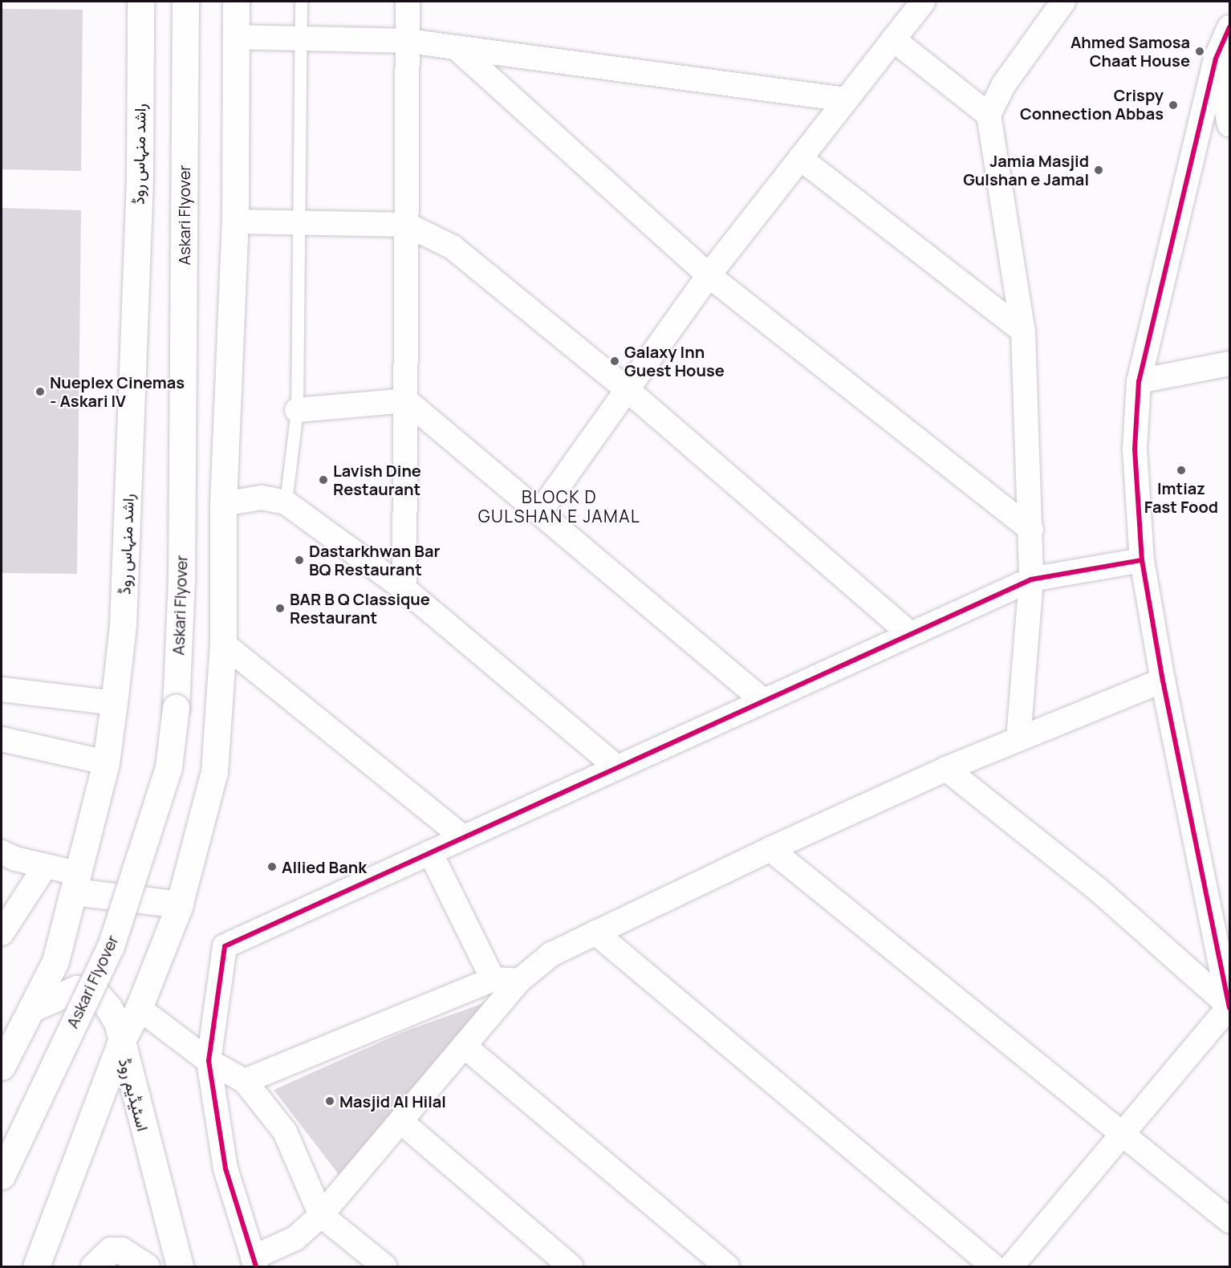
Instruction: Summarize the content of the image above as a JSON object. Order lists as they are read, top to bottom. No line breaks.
{"streets":{"main road":["راشد منہاس روڈ","Askari Flyover","اسٹیڈیم روڈ"]},"crossings":[["راشد منہاس روڈ","اسٹیڈیم روڈ"]],"districts":["BLOCK D GULSHAN E JAMAL"],"places":["Ahmed Samosa Chaat House","Crispy Connection Abbas","Jamia Masjid Gulshan e Jamal","Galaxy Inn Guest House","Nueplex Cinemas - Askari IV","Imtiaz Fast Food","Lavish Dine Restaurant","Dastarkhwan Bar BQ Restaurant","BAR B Q Classique Restaurant","Allied Bank","Masjid Al Hilal"]}
